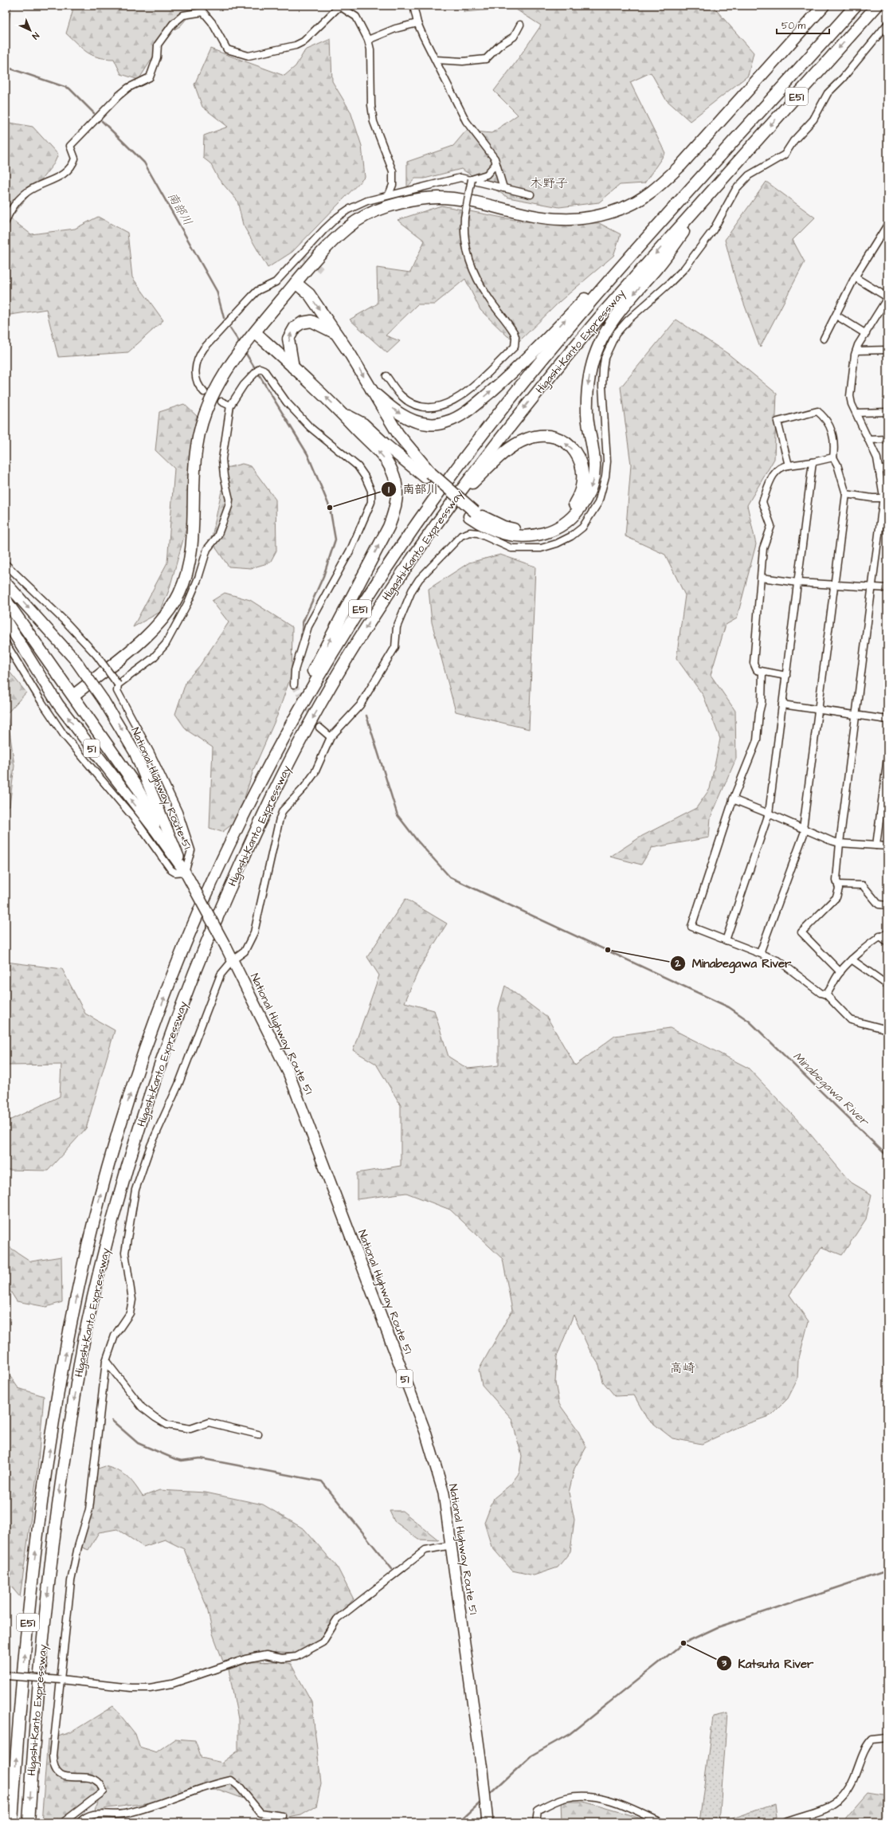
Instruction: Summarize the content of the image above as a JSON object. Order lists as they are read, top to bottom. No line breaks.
{"streets":{"highway":["E51","Higashi-Kanto Expressway","51","National Highway Route 51"]},"districts":["木野子","高崎"],"water":["南部川","Minabegawa River"],"places":["南部川","Minabegawa River","Katsuta River"],"scale_bar":"50 m","north":"bottom right"}
